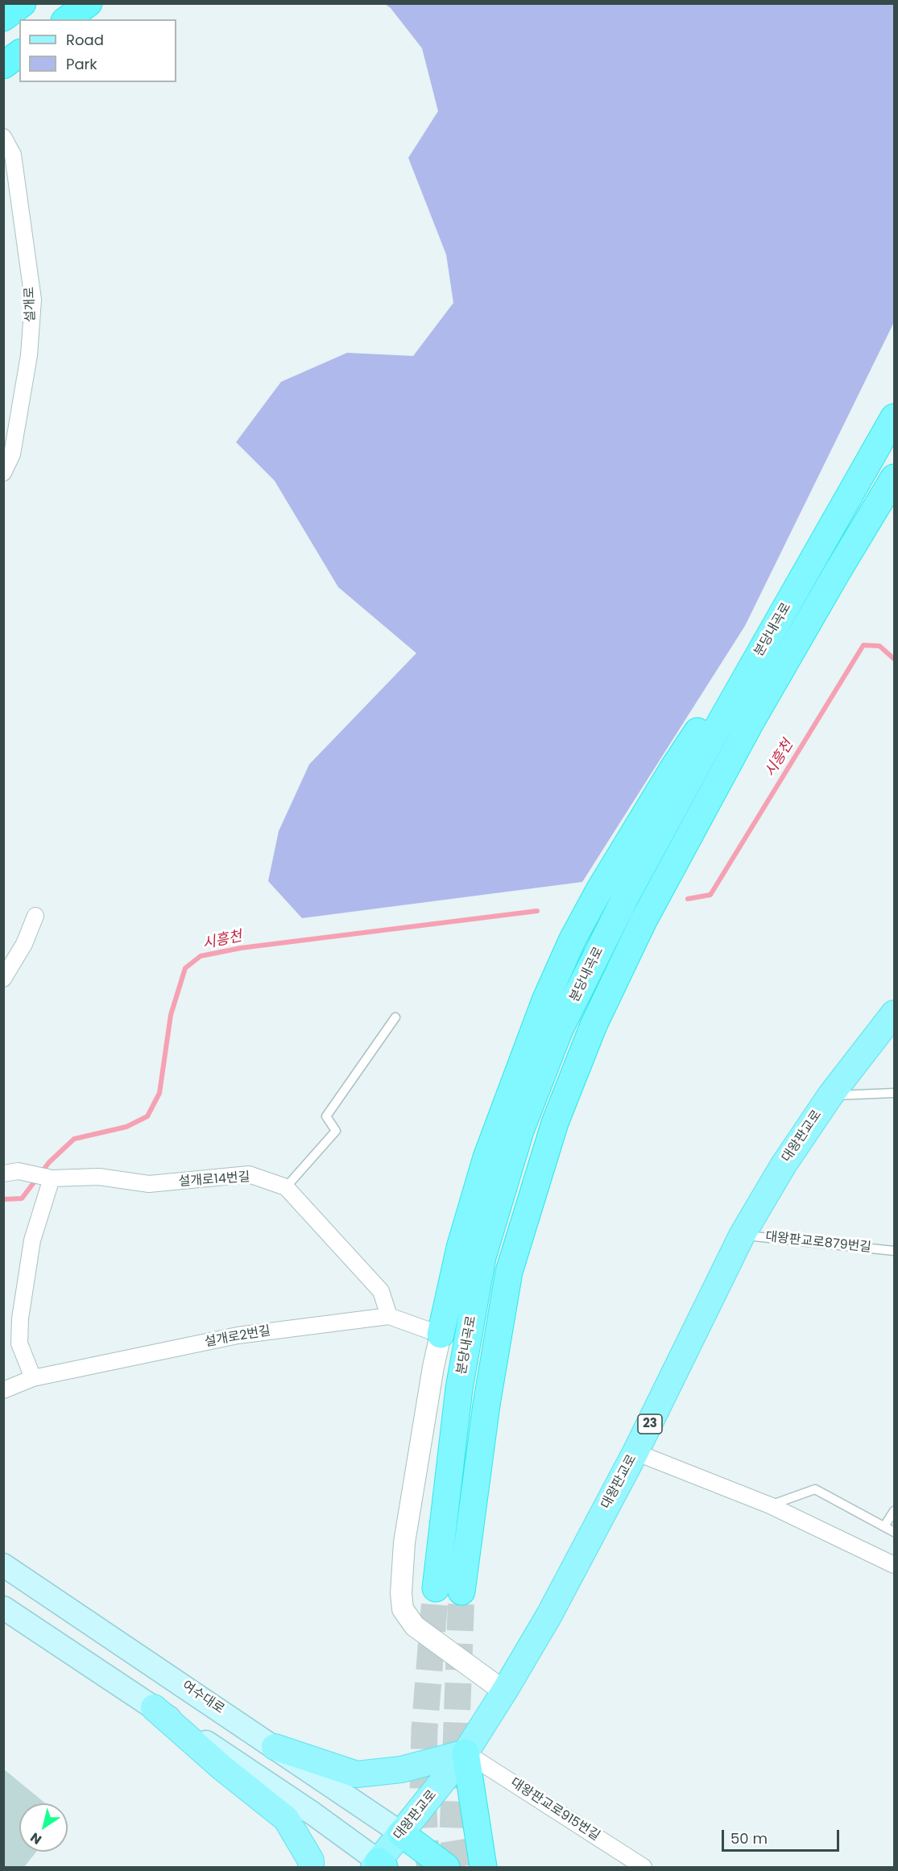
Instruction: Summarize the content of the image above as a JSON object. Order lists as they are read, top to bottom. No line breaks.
{"streets":{"highway":["분당내곡로"],"main road":["대왕판교로","23","여수대로"],"street":["설개로","설개로14번길","설개로2번길","대왕판교로915번길"],"lane":["대왕판교로879번길"]},"crossings":[["대왕판교로","대왕판교로879번길"],["대왕판교로","여수대로"],["대왕판교로","대왕판교로915번길"],["설개로14번길","설개로2번길"]],"water":["시흥천"],"legend":["Road","Park"],"scale_bar":"50 m","north":"bottom left"}
